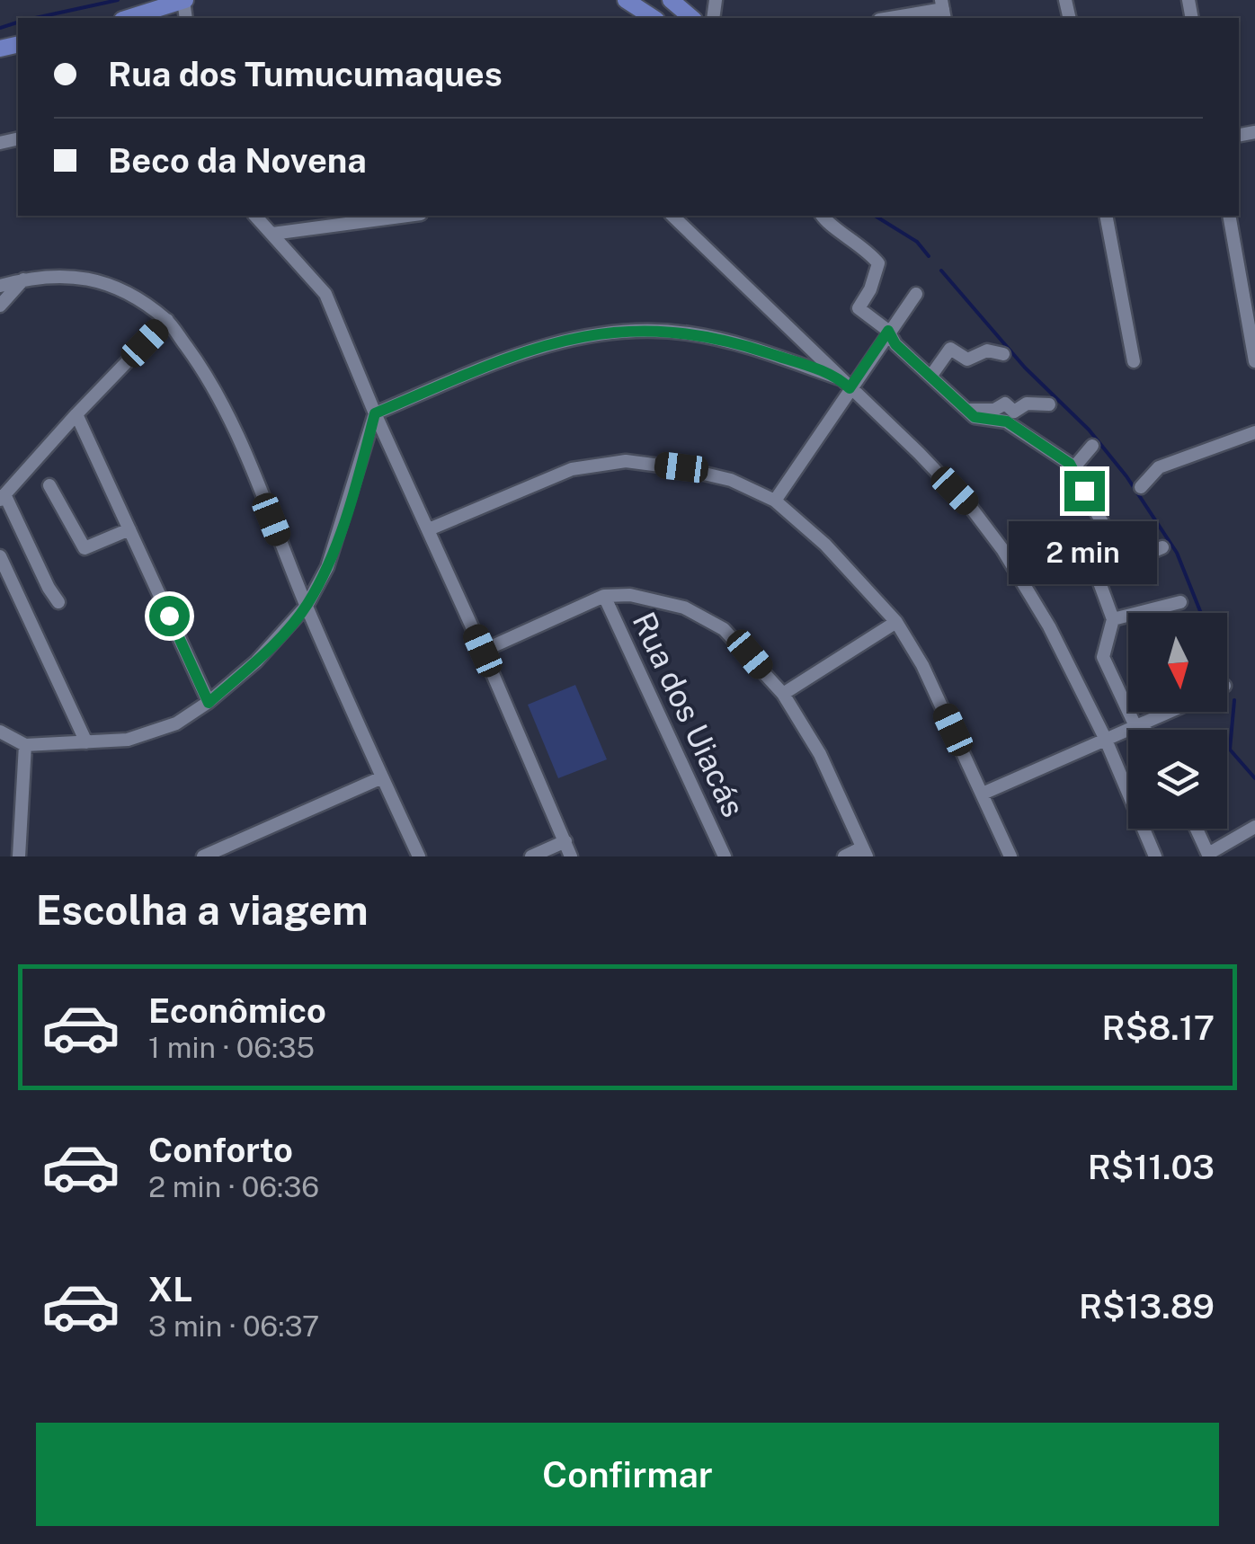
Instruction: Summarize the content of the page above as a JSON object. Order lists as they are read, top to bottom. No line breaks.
{"streets":{"street":["Rua dos Uiacás"]},"north":"bottom","page":{"banner":["Rua dos Tumucumaques","Beco da Novena"],"bubble":"2 min","heading":"Escolha a viagem","list":[{"name":"Econômico","note":"1 min · 06:35","value":"R$8.17"},{"name":"Conforto","note":"2 min · 06:36","value":"R$11.03"},{"name":"XL","note":"3 min · 06:37","value":"R$13.89"}],"buttons":"Confirmar"}}
